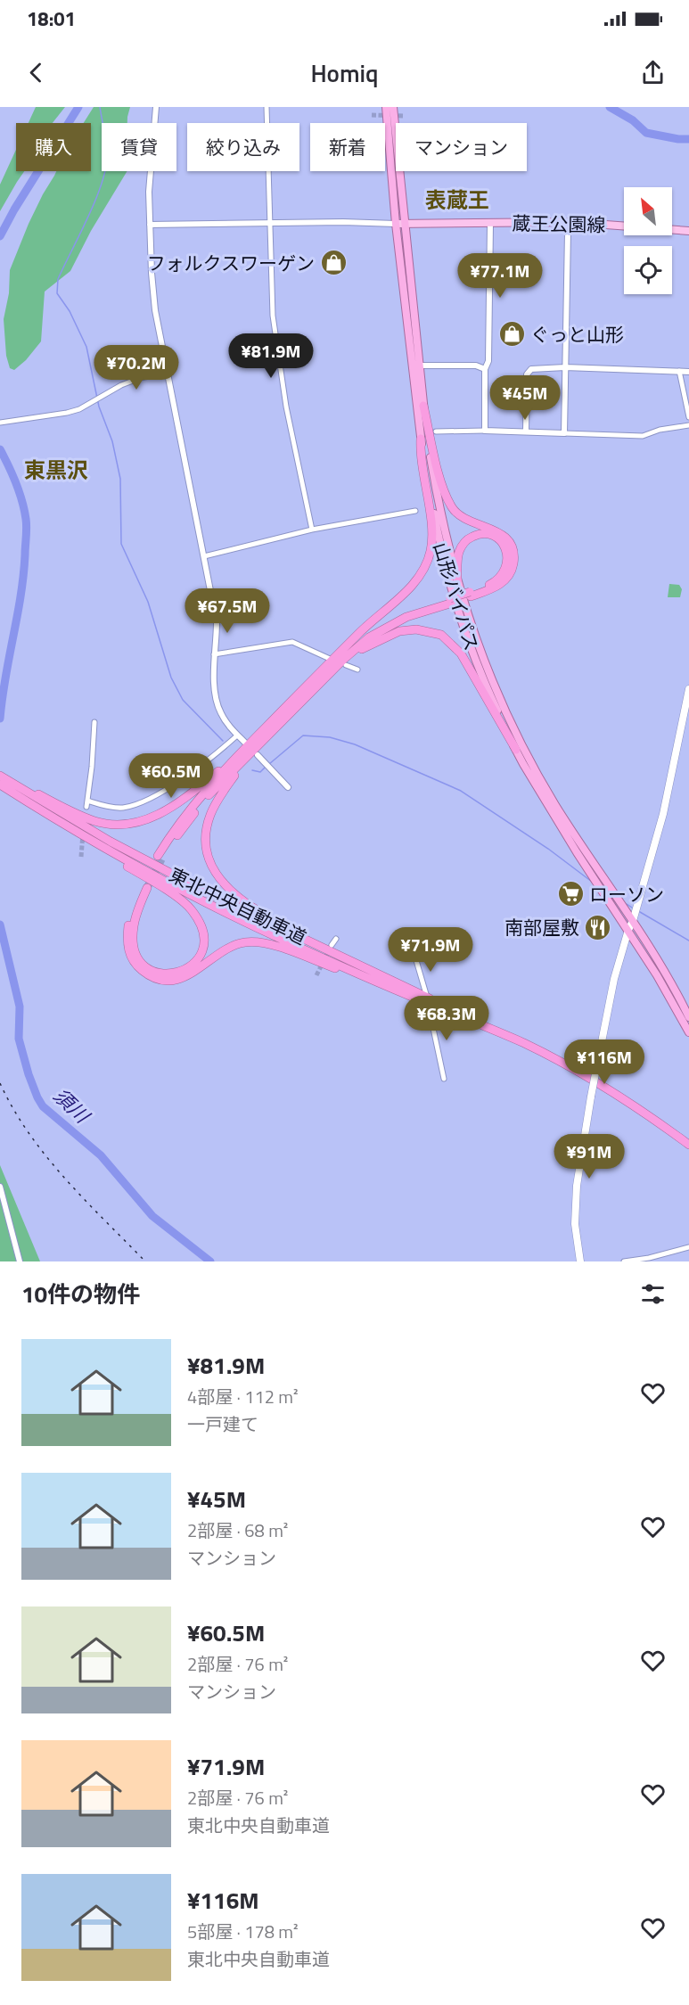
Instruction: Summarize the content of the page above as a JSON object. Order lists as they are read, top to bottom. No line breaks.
{"streets":{"highway":["山形バイパス","東北中央自動車道"],"main road":["蔵王公園線"]},"crossings":[["蔵王公園線","山形バイパス"]],"districts":["表蔵王","東黒沢"],"water":["須川"],"places":{"shop":["フォルクスワーゲン","ぐっと山形"],"supermarket":["ローソン"],"restaurant":["南部屋敷"]},"north":"top left","page":{"status":"18:01","header":"Homiq","chip":["購入","賃貸","絞り込み","新着","マンション"],"price":["¥77.1M","¥81.9M","¥70.2M","¥45M","¥67.5M","¥60.5M","¥71.9M","¥68.3M","¥116M","¥91M"],"heading":"10件の物件","list":[{"name":"¥81.9M","note":"4部屋 · 112 m² · 一戸建て"},{"name":"¥45M","note":"2部屋 · 68 m² · マンション"},{"name":"¥60.5M","note":"2部屋 · 76 m² · マンション"},{"name":"¥71.9M","note":"2部屋 · 76 m² · 東北中央自動車道"},{"name":"¥116M","note":"5部屋 · 178 m² · 東北中央自動車道"}]}}
